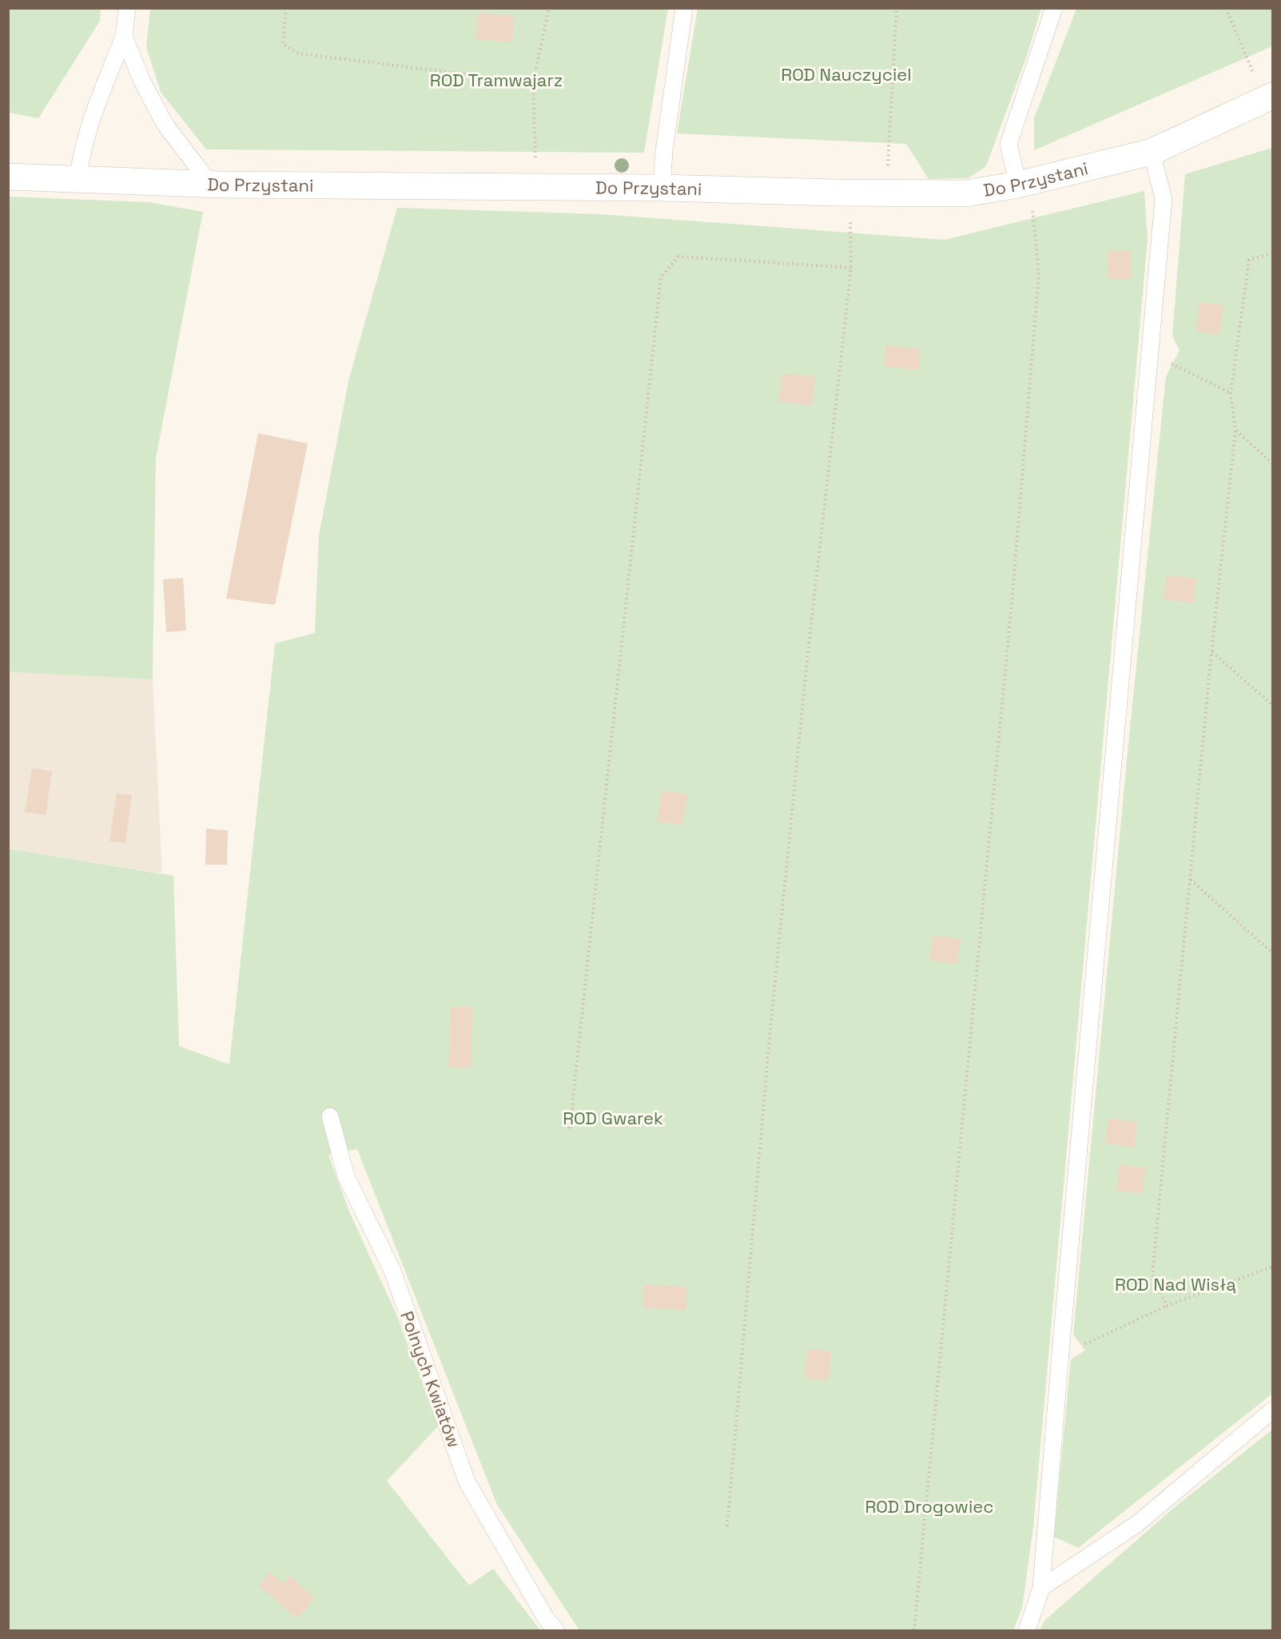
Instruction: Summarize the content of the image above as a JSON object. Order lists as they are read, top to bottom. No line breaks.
{"streets":{"street":["Do Przystani"],"lane":["Polnych Kwiatów"]},"parks":["ROD Nauczyciel","ROD Tramwajarz","ROD Gwarek","ROD Nad Wisłą","ROD Drogowiec"]}
